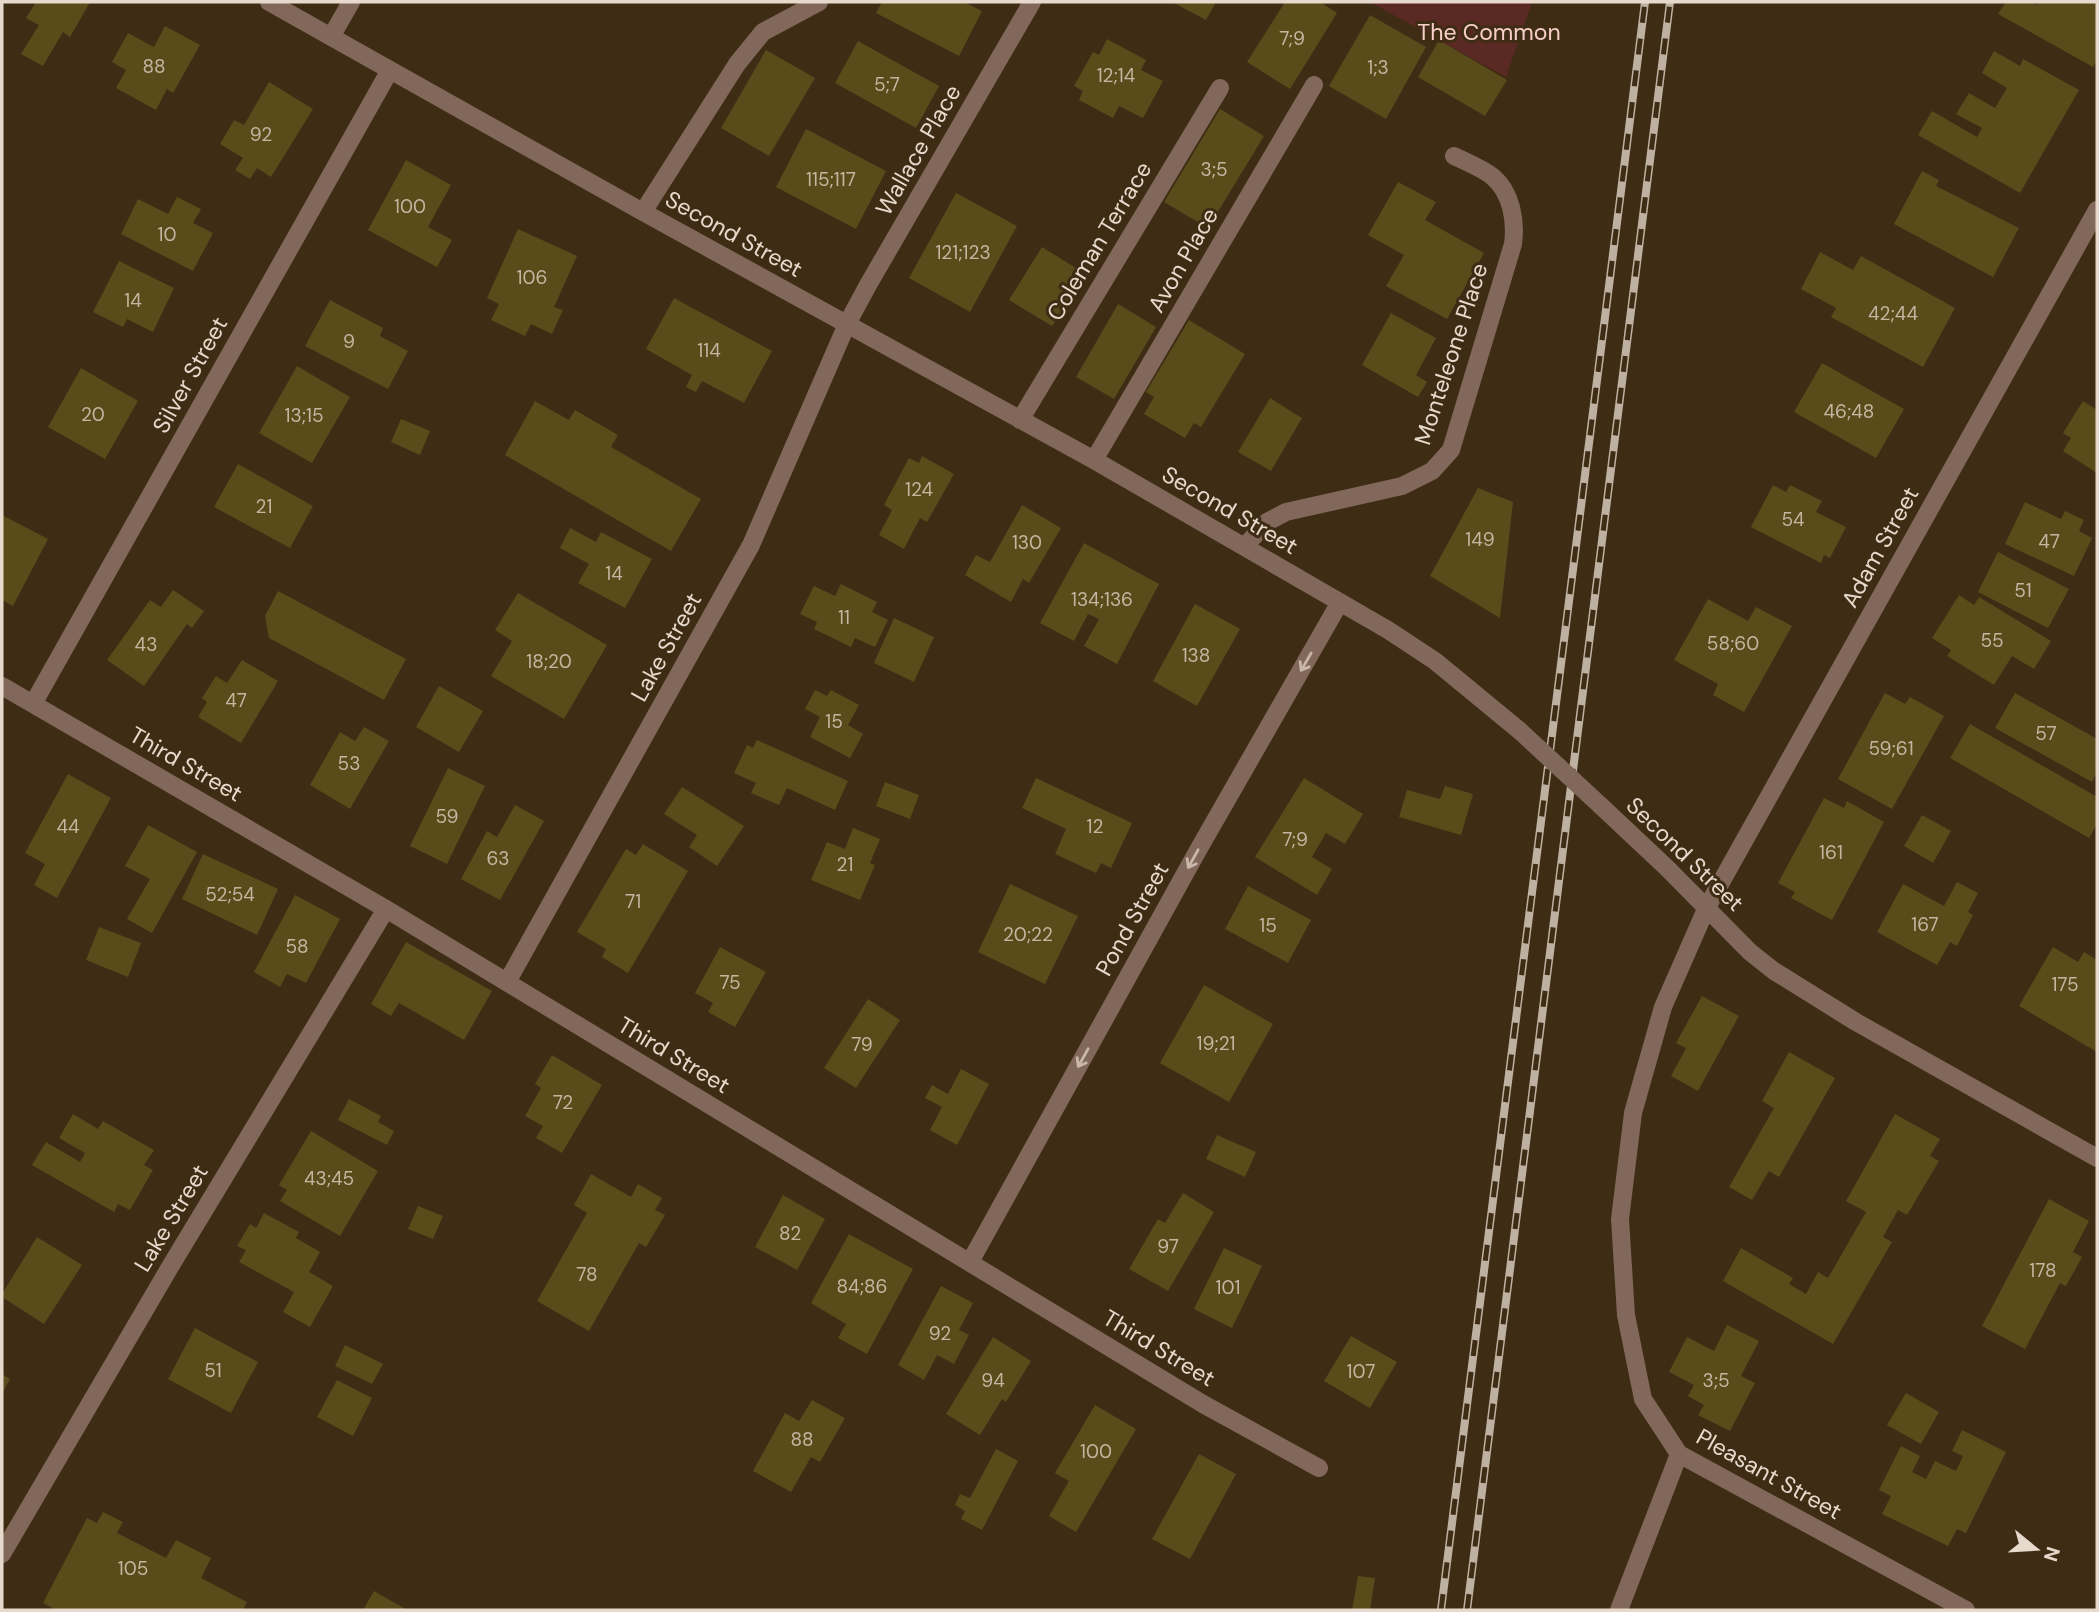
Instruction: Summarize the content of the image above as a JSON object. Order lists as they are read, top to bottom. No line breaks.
{"streets":{"street":["Wallace Place","Second Street","Coleman Terrace","Avon Place","Monteleone Place","Silver Street","Adam Street","Lake Street","Third Street","Pond Street","Pleasant Street"]},"crossings":[["Wallace Place","Second Street"],["Wallace Place","Lake Street"],["Second Street","Coleman Terrace"],["Second Street","Avon Place"],["Second Street","Monteleone Place"],["Second Street","Silver Street"],["Second Street","Adam Street"],["Second Street","Lake Street"],["Second Street","Pond Street"],["Second Street","Pleasant Street"],["Silver Street","Third Street"],["Adam Street","Pleasant Street"],["Lake Street","Third Street"],["Third Street","Pond Street"]],"one_way":["Pond Street"],"parks":["The Common"],"house_numbers":["7;9","88","1;3","12;14","5;7","92","3;5","115;117","100","10","121;123","106","14","42;44","9","114","46;48","20","13;15","124","21","54","149","47","130","14","51","134;136","11","55","58;60","43","138","18;20","47","15","57","59;61","53","59","44","12","7;9","161","63","21","52;54","71","167","15","20;22","58","75","175","19;21","79","72","43;45","82","97","178","78","84;86","101","92","51","107","94","3;5","88","100","105"],"north":"right"}
